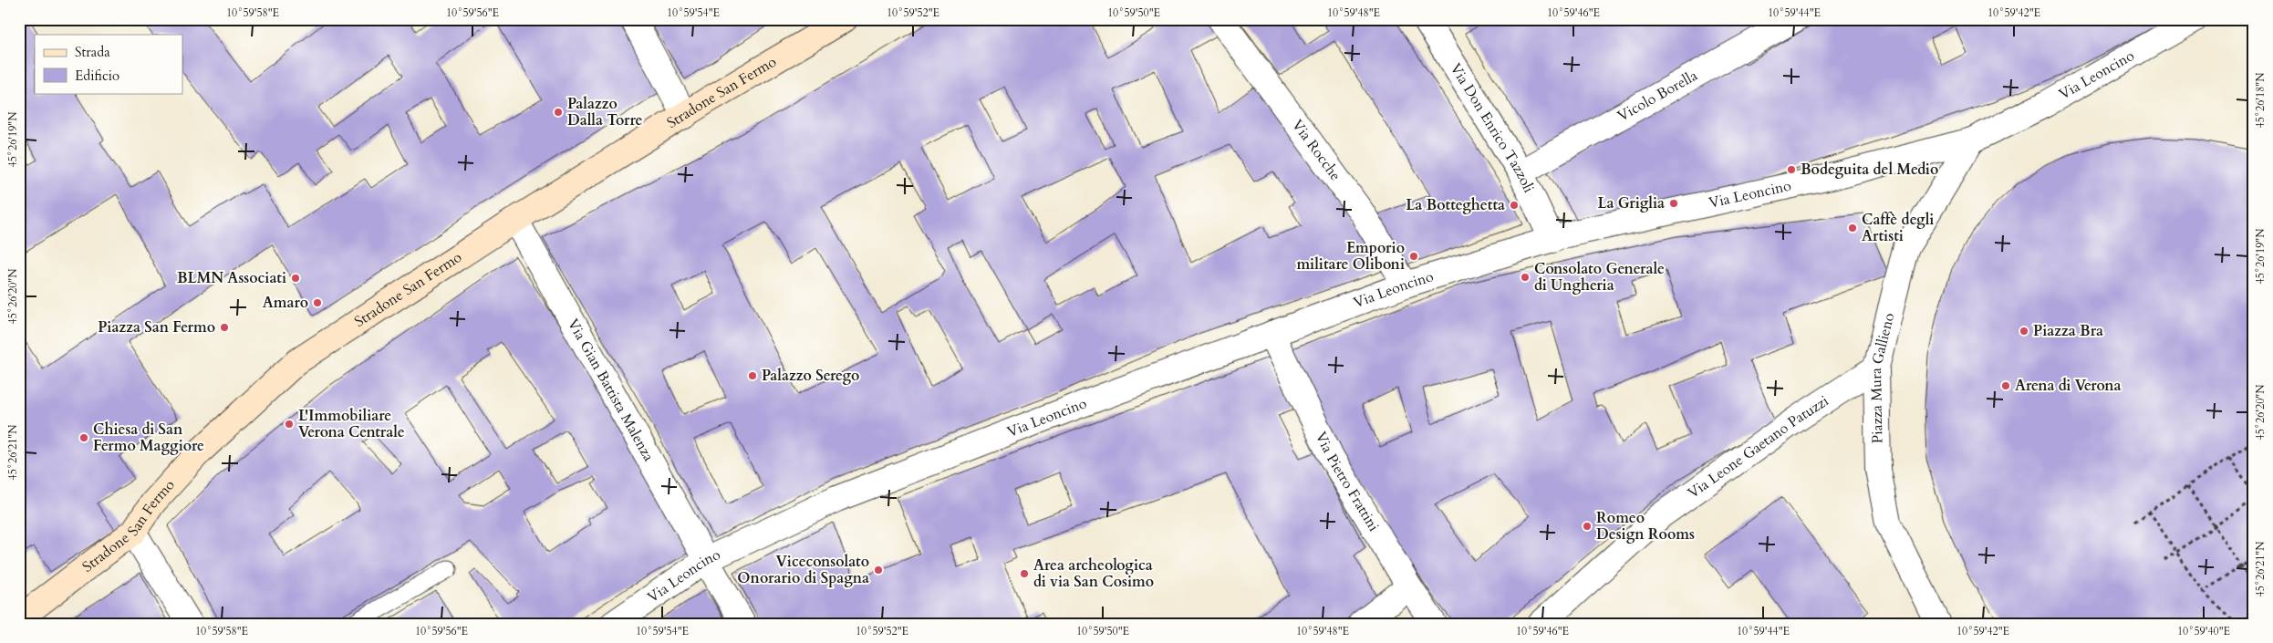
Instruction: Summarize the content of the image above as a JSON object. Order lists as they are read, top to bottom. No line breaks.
{"streets":{"street":["Via Leoncino","Stradone San Fermo","Vicolo Borella","Via Don Enrico Tazzoli","Via Rocche","Piazza Mura Gallieno","Via Gian Battista Malenza","Via Leone Gaetano Patuzzi","Via Pietro Frattini"]},"crossings":[["Via Leoncino","Via Don Enrico Tazzoli"],["Via Leoncino","Via Rocche"],["Via Leoncino","Piazza Mura Gallieno"],["Via Leoncino","Via Gian Battista Malenza"],["Via Leoncino","Via Pietro Frattini"],["Stradone San Fermo","Via Gian Battista Malenza"],["Vicolo Borella","Via Don Enrico Tazzoli"],["Piazza Mura Gallieno","Via Leone Gaetano Patuzzi"]],"places":["Palazzo Dalla Torre","Bodeguita del Medio","La Griglia","La Botteghetta","Caffè degli Artisti","Emporio militare Oliboni","Consolato Generale di Ungheria","BLMN Associati","Amaro","Piazza San Fermo","Piazza Bra","Palazzo Serego","Arena di Verona","L'Immobiliare Verona Centrale","Chiesa di San Fermo Maggiore","Romeo Design Rooms","Viceconsolato Onorario di Spagna","Area archeologica di via San Cosimo"],"legend":["Strada","Edificio"],"coordinates":["10°59'58\"E","10°59'56\"E","10°59'54\"E","10°59'52\"E","10°59'50\"E","10°59'48\"E","10°59'46\"E","10°59'44\"E","10°59'42\"E","45°26'18\"N","45°26'19\"N","45°26'20\"N","45°26'21\"N","10°59'40\"E"]}
